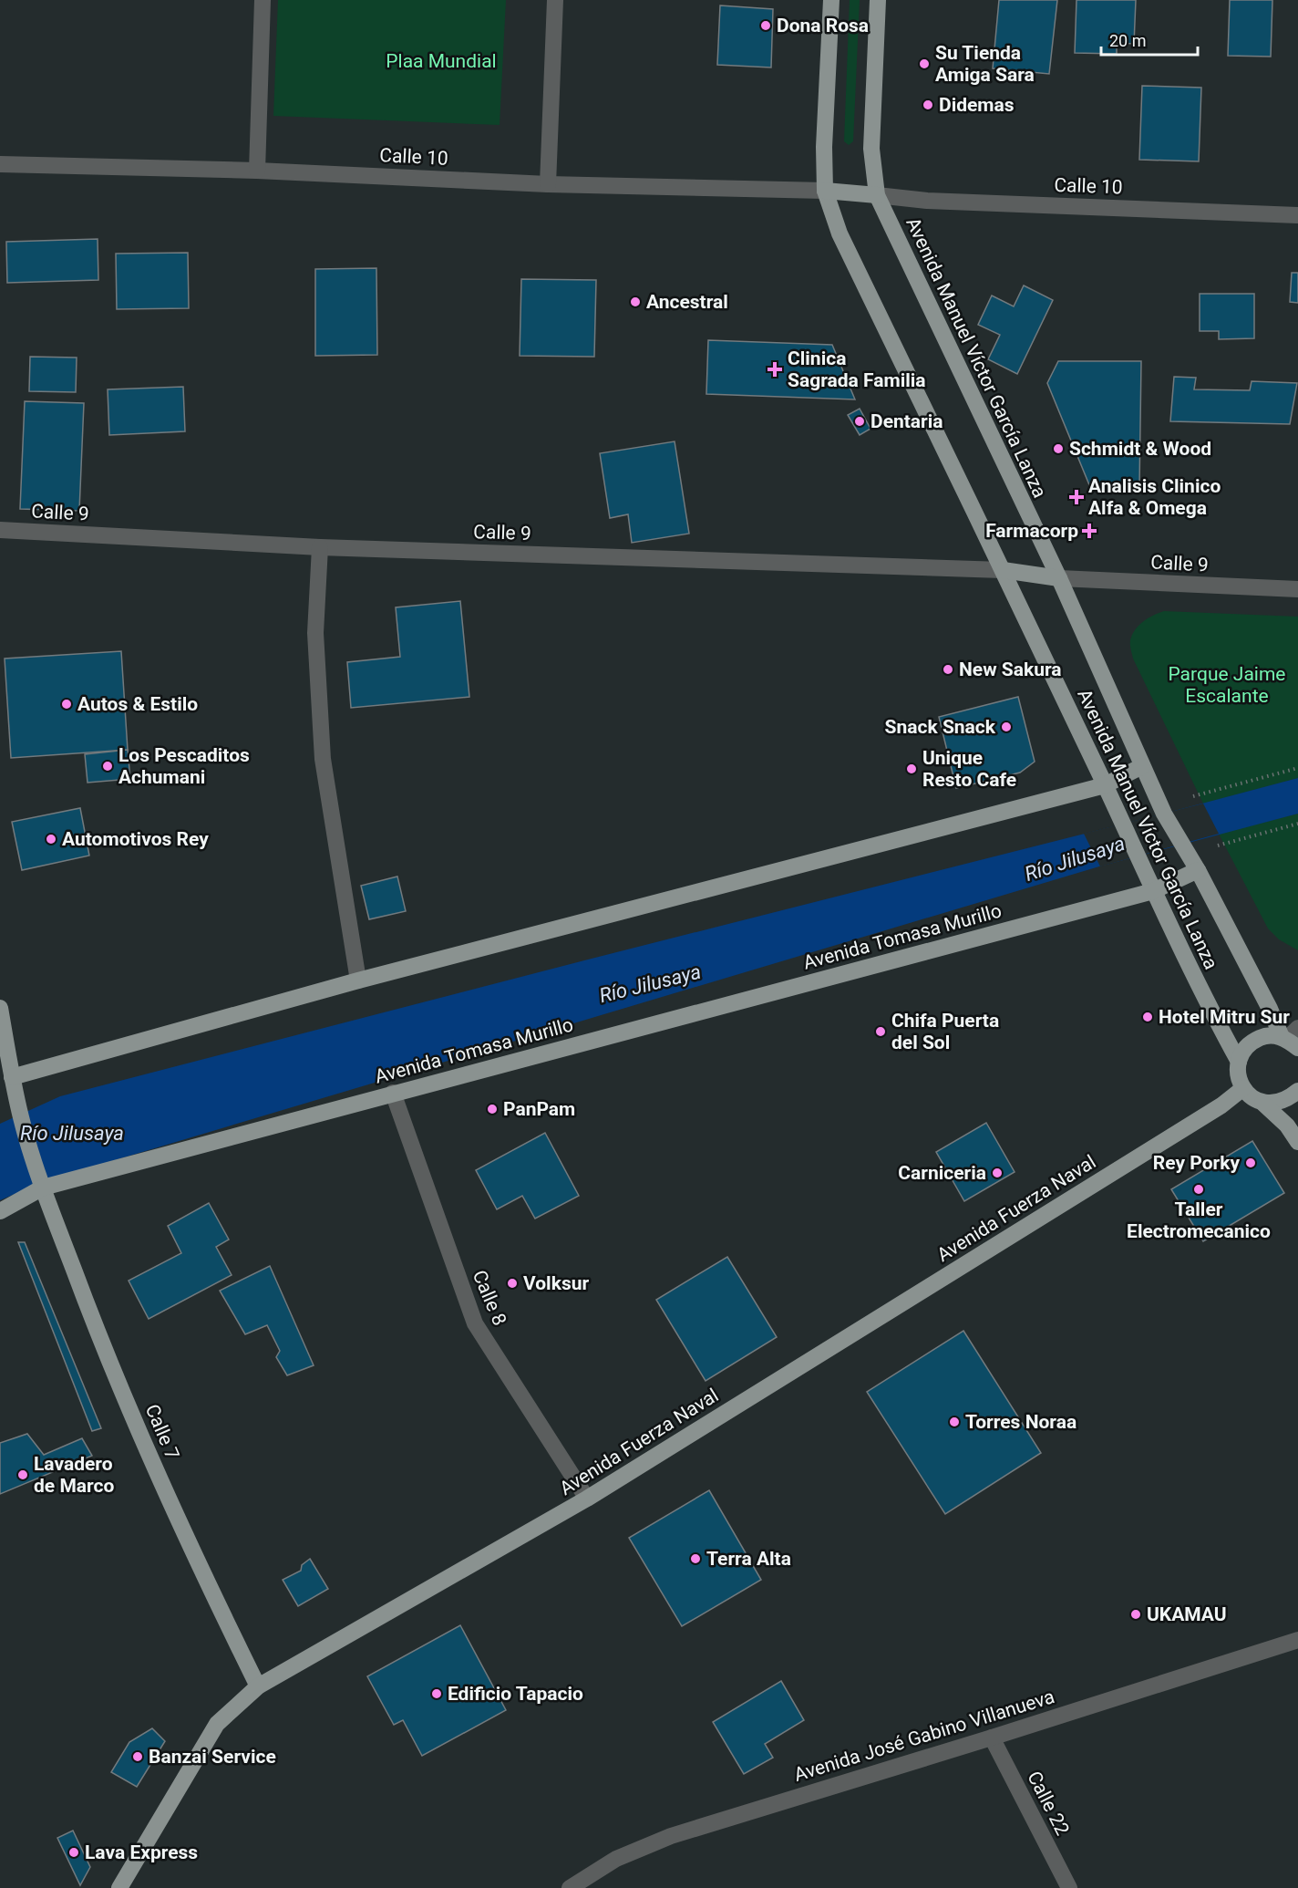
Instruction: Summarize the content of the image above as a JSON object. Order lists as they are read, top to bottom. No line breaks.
{"streets":{"main road":["Avenida Manuel Víctor García Lanza","Avenida Tomasa Murillo","Avenida Fuerza Naval","Calle 7"],"street":["Calle 10","Calle 9","Calle 8","Avenida José Gabino Villanueva","Calle 22"]},"crossings":[["Calle 10","Avenida Manuel Víctor García Lanza"],["Avenida Manuel Víctor García Lanza","Calle 9"],["Avenida Manuel Víctor García Lanza","Avenida Tomasa Murillo"],["Avenida Manuel Víctor García Lanza","Avenida Fuerza Naval"],["Avenida Tomasa Murillo","Calle 8"],["Avenida Tomasa Murillo","Calle 7"],["Avenida Fuerza Naval","Calle 8"],["Avenida Fuerza Naval","Calle 7"],["Avenida José Gabino Villanueva","Calle 22"]],"water":["Río Jilusaya"],"parks":["Plaa Mundial","Parque Jaime Escalante"],"places":{"other":["Dona Rosa","Su Tienda Amiga Sara","Didemas","Ancestral","Dentaria","Schmidt & Wood","New Sakura","Autos & Estilo","Snack Snack","Los Pescaditos Achumani","Unique Resto Cafe","Automotivos Rey","Hotel Mitru Sur","Chifa Puerta del Sol","PanPam","Rey Porky","Carniceria","Taller Electromecanico","Volksur","Torres Noraa","Lavadero de Marco","Terra Alta","UKAMAU","Edificio Tapacio","Banzai Service","Lava Express"],"health":["Clinica Sagrada Familia","Analisis Clinico Alfa & Omega","Farmacorp"]},"scale_bar":"20 m"}
